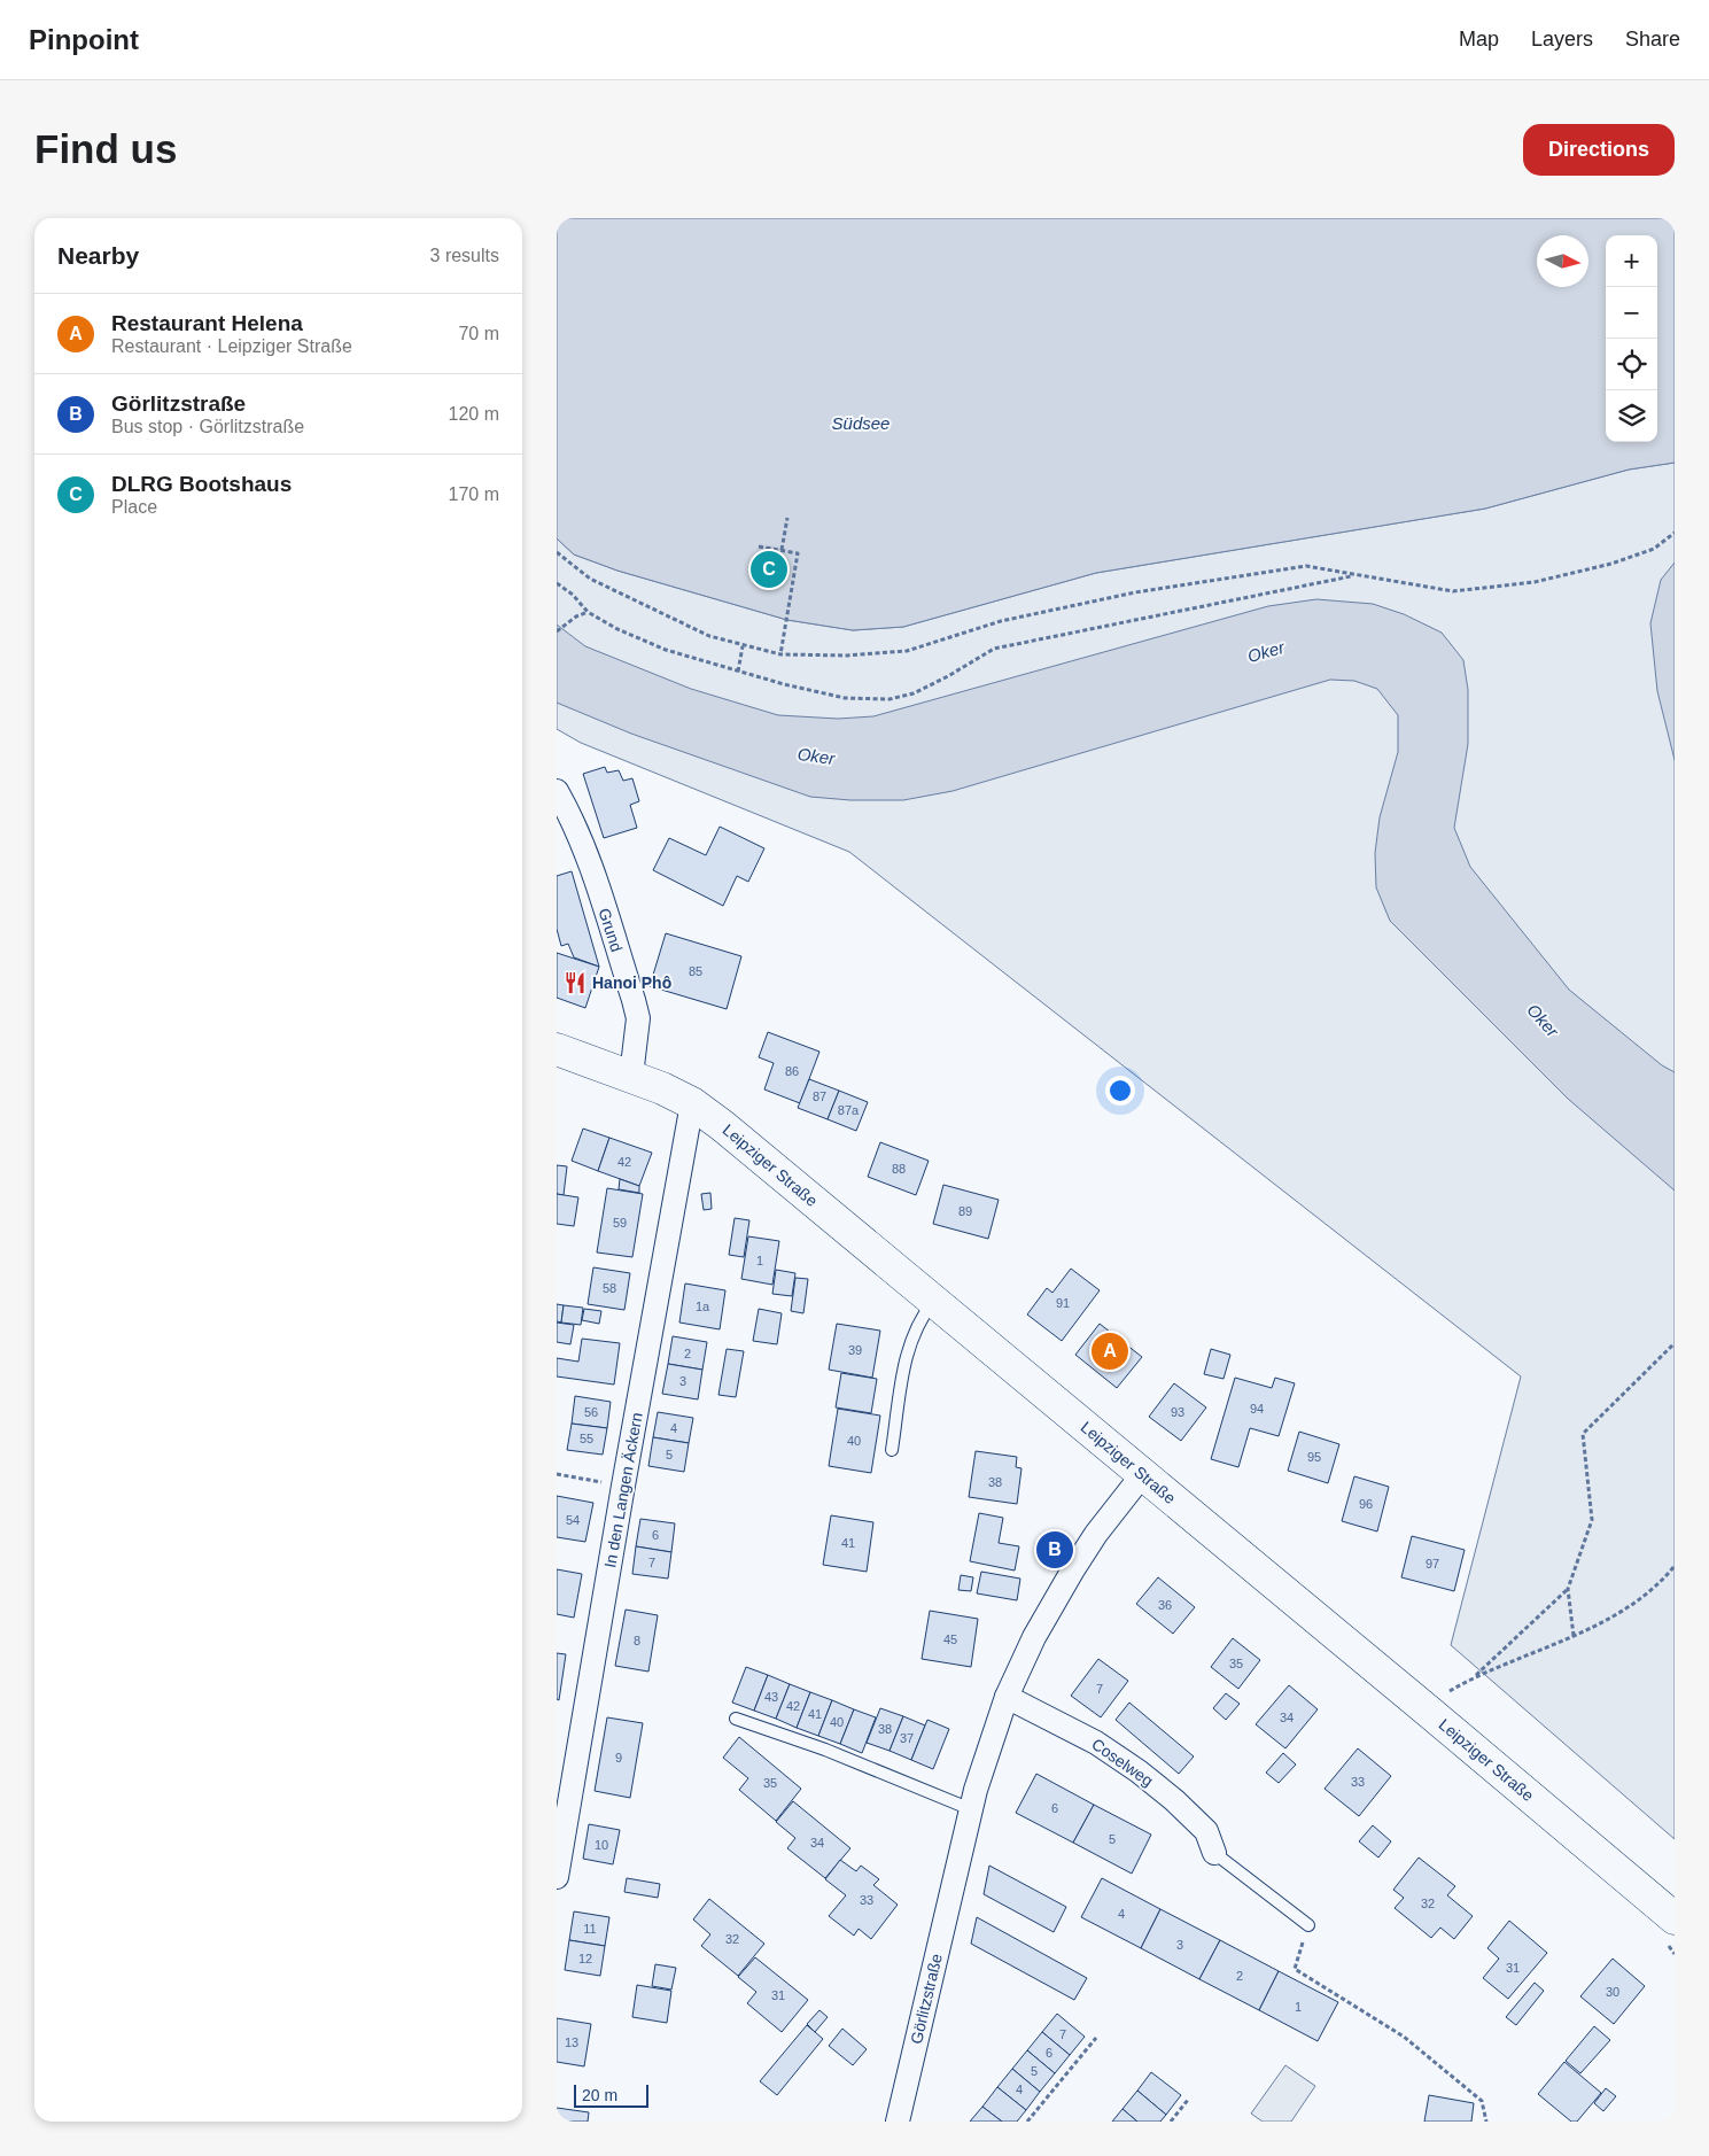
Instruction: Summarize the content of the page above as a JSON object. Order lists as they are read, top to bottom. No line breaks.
{"streets":{"street":["Grund","Leipziger Straße","In den Langen Äckern","Coselweg","Görlitzstraße"]},"crossings":[["Grund","Leipziger Straße"],["Leipziger Straße","In den Langen Äckern"],["Leipziger Straße","Görlitzstraße"],["Coselweg","Görlitzstraße"]],"water":["Südsee","Oker"],"places":{"restaurant":["Hanoi Phô"]},"house_numbers":["85","86","87","87a","42","88","89","59","1","58","91","1a","39","2","3","94","56","93","4","55","40","5","95","38","96","54","6","41","7","97","36","45","8","35","7","43","42","41","34","40","38","37","9","33","35","6","5","34","10","33","32","4","11","32","3","12","31","2","30","31","1","7","13","6","5","4"],"scale_bar":"20 m","north":"right","page":{"header":"Pinpoint","nav":["Map","Layers","Share"],"buttons":"Directions","title":"Find us","heading":["Nearby","3 results"],"map_buttons":["+","−"],"list":[{"mark":"A","name":"Restaurant Helena","note":"Restaurant · Leipziger Straße","value":"70 m"},{"mark":"B","name":"Görlitzstraße","note":"Bus stop · Görlitzstraße","value":"120 m"},{"mark":"C","name":"DLRG Bootshaus","note":"Place","value":"170 m"}],"pins":["C","A","B"],"scale":"20 m"}}
